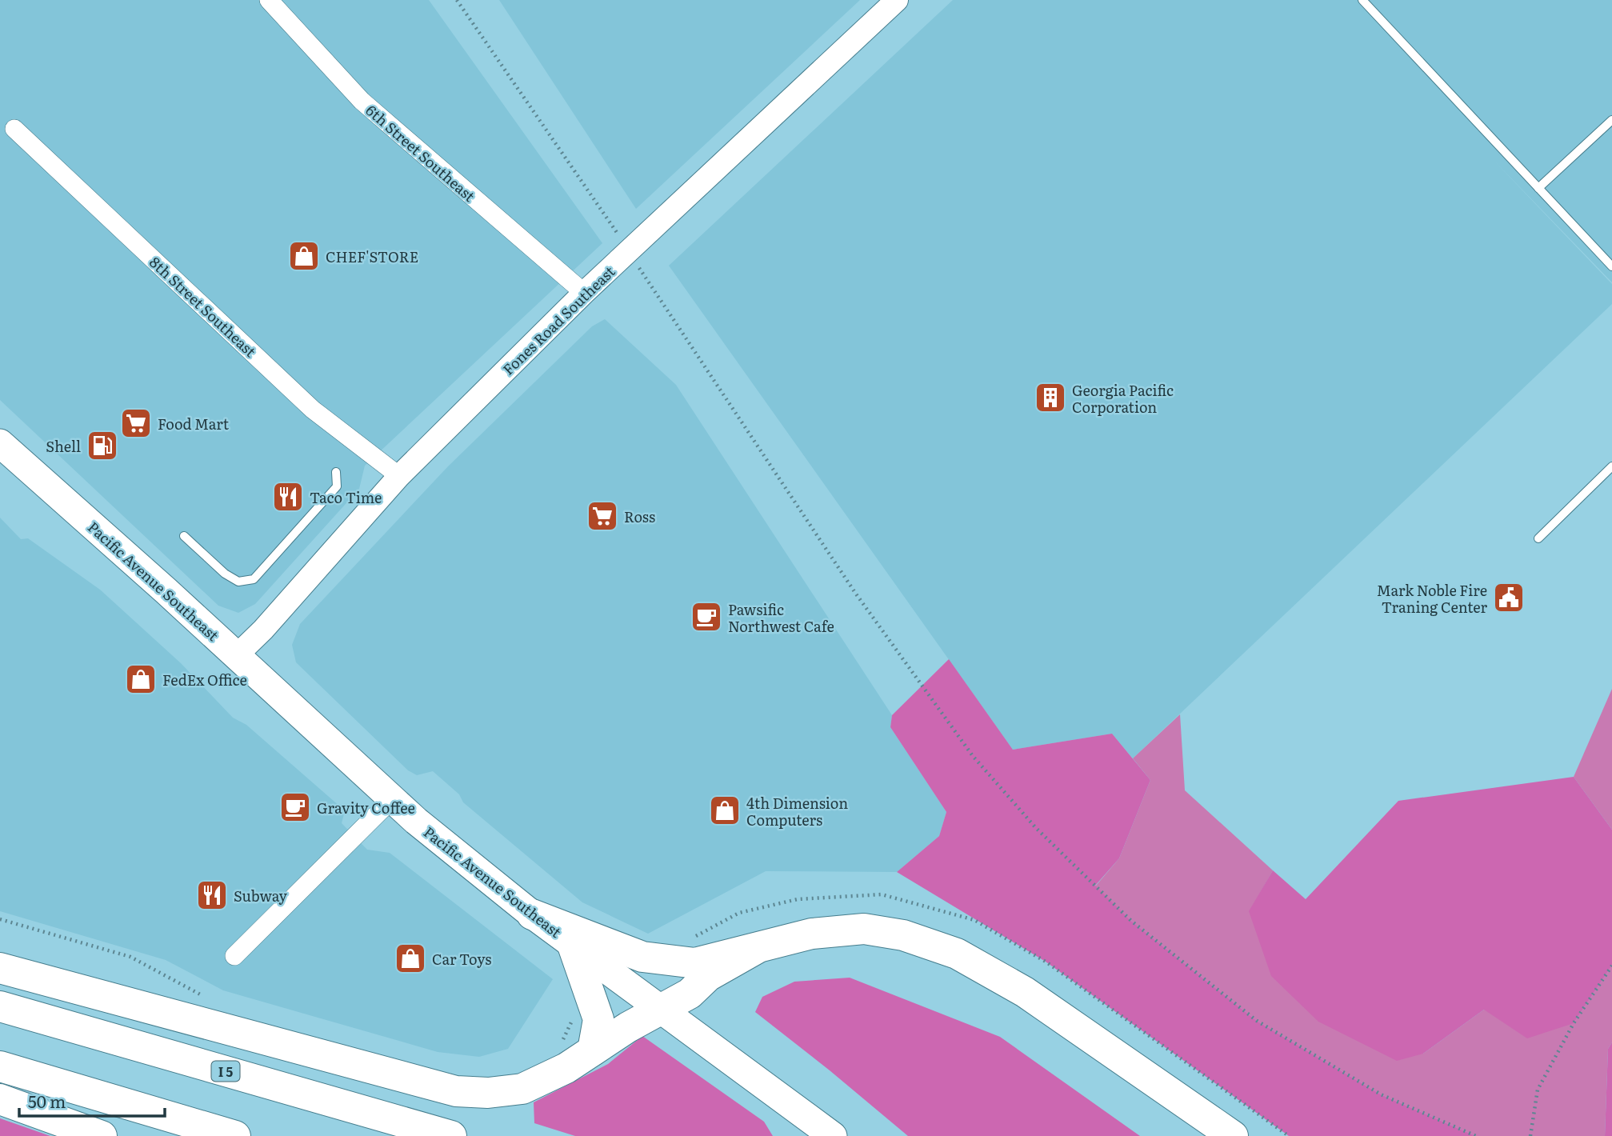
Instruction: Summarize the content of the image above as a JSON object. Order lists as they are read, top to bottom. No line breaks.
{"streets":{"highway":["I 5"],"main road":["Pacific Avenue Southeast"],"street":["6th Street Southeast","8th Street Southeast","Fones Road Southeast"]},"crossings":[["6th Street Southeast","Fones Road Southeast"],["8th Street Southeast","Fones Road Southeast"],["Fones Road Southeast","Pacific Avenue Southeast"]],"places":{"shop":["CHEF'STORE","FedEx Office","4th Dimension Computers","Car Toys"],"building":["Georgia Pacific Corporation"],"supermarket":["Food Mart","Ross"],"fuel station":["Shell"],"restaurant":["Taco Time","Subway"],"public building":["Mark Noble Fire Traning Center"],"cafe":["Pawsific Northwest Cafe","Gravity Coffee"]},"scale_bar":"50 m"}
